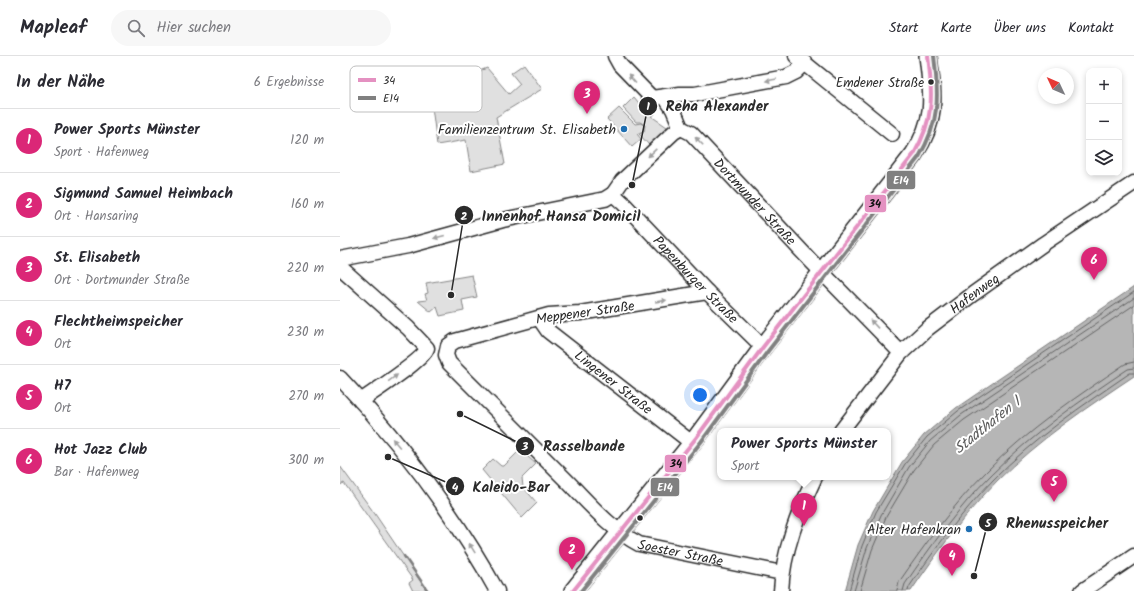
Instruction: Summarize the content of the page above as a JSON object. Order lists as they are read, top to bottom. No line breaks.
{"streets":{"street":["Dortmunder Straße","Papenburger Straße","Hafenweg","Meppener Straße","Lingener Straße","Soester Straße"]},"crossings":[["Dortmunder Straße","Hafenweg"],["Papenburger Straße","Meppener Straße"],["Meppener Straße","Lingener Straße"],["Meppener Straße","Soester Straße"]],"one_way":["Dortmunder Straße"],"water":["Stadthafen 1"],"places":["Emdener Straße","Familienzentrum St. Elisabeth","Reha Alexander","Innenhof Hansa Domicil","Rasselbande","Kaleido-Bar","Alter Hafenkran","Rhenusspeicher"],"lines":["transit line 34","transit line E14"],"legend":["34","E14"],"north":"top left","page":{"header":"Mapleaf","search":"Hier suchen","nav":["Start","Karte","Über uns","Kontakt"],"heading":["In der Nähe","6 Ergebnisse"],"map_buttons":["+","−"],"pins":["3","6","5","1","2","4"],"list":[{"mark":"1","name":"Power Sports Münster","note":"Sport · Hafenweg","value":"120 m"},{"mark":"2","name":"Sigmund Samuel Heimbach","note":"Ort · Hansaring","value":"160 m"},{"mark":"3","name":"St. Elisabeth","note":"Ort · Dortmunder Straße","value":"220 m"},{"mark":"4","name":"Flechtheimspeicher","note":"Ort","value":"230 m"},{"mark":"5","name":"H7","note":"Ort","value":"270 m"},{"mark":"6","name":"Hot Jazz Club","note":"Bar · Hafenweg","value":"300 m"}],"popup":["Power Sports Münster","Sport"]}}
